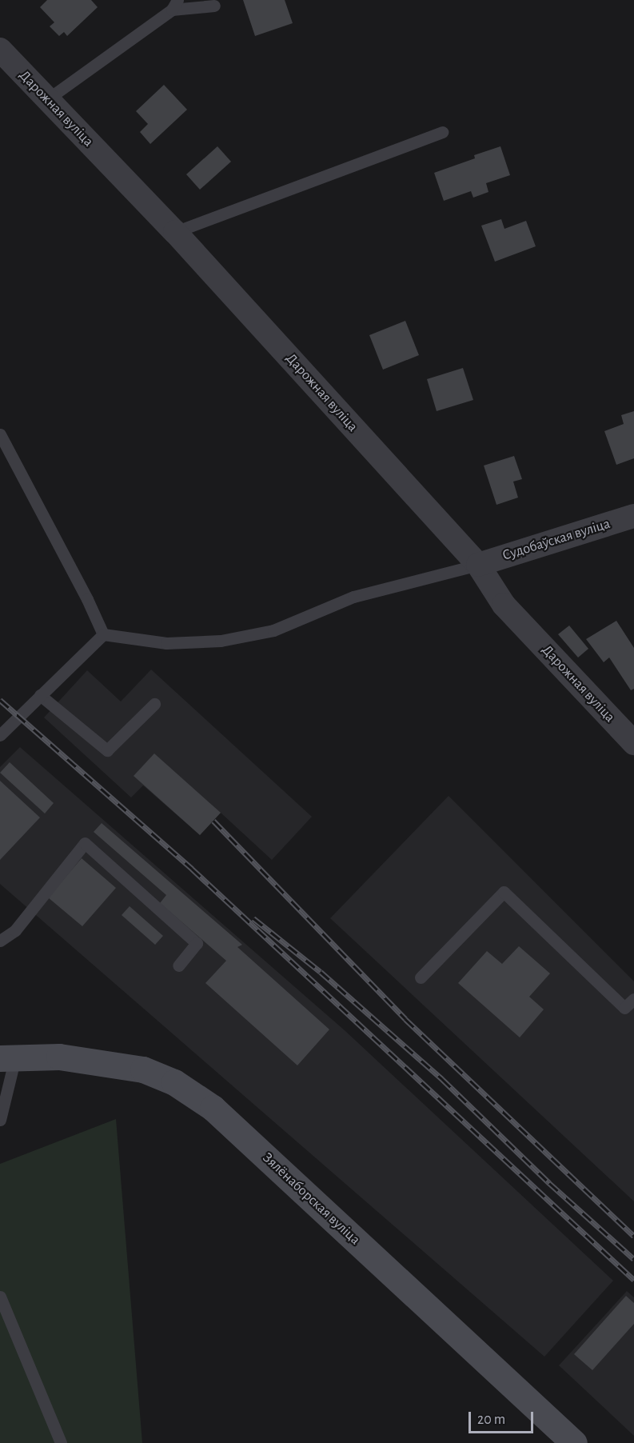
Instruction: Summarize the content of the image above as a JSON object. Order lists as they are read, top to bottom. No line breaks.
{"streets":{"main road":["Зялёнаборская вуліца"],"street":["Дарожная вуліца","Судобаўская вуліца"]},"crossings":[["Дарожная вуліца","Судобаўская вуліца"]],"scale_bar":"20 m"}
